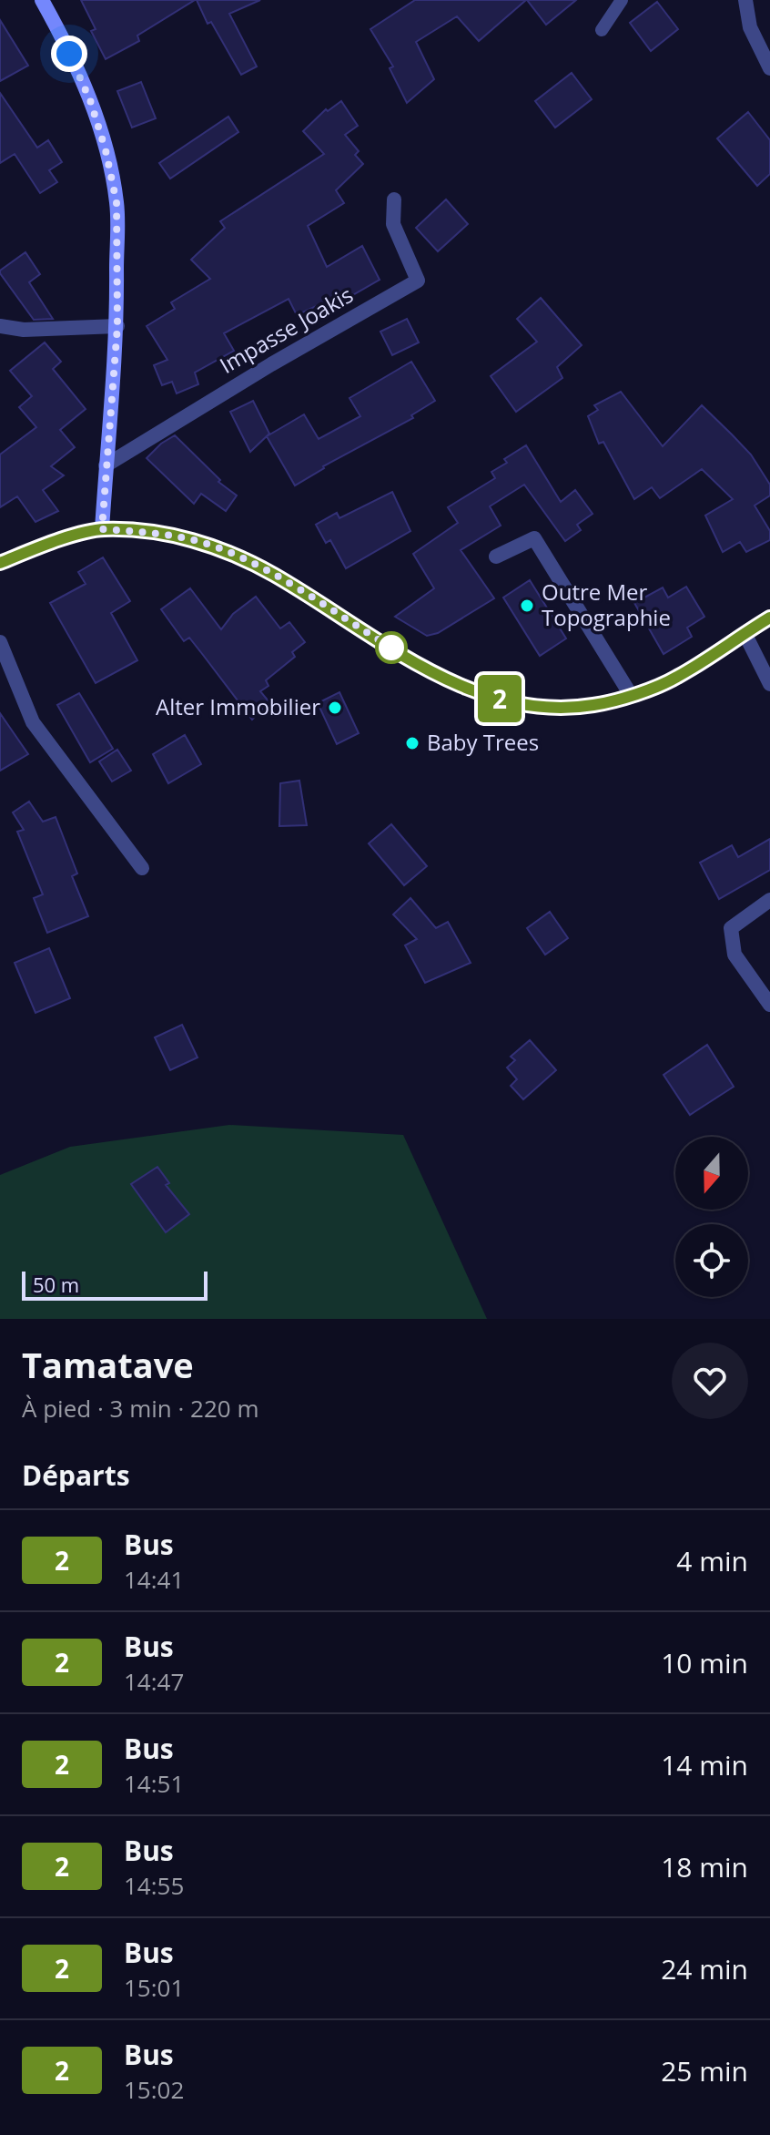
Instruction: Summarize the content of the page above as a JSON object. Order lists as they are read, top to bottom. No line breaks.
{"streets":{"street":["Impasse Joakis"]},"places":["Outre Mer Topographie","Alter Immobilier","Baby Trees"],"lines":["bus line 2"],"scale_bar":"50 m","north":"bottom","page":{"on_map":"2","scale":"50 m","heading":[["Tamatave","À pied · 3 min · 220 m"],"Départs"],"list":[{"mark":"2","name":"Bus","note":"14:41","value":"4 min"},{"mark":"2","name":"Bus","note":"14:47","value":"10 min"},{"mark":"2","name":"Bus","note":"14:51","value":"14 min"},{"mark":"2","name":"Bus","note":"14:55","value":"18 min"},{"mark":"2","name":"Bus","note":"15:01","value":"24 min"},{"mark":"2","name":"Bus","note":"15:02","value":"25 min"}]}}
